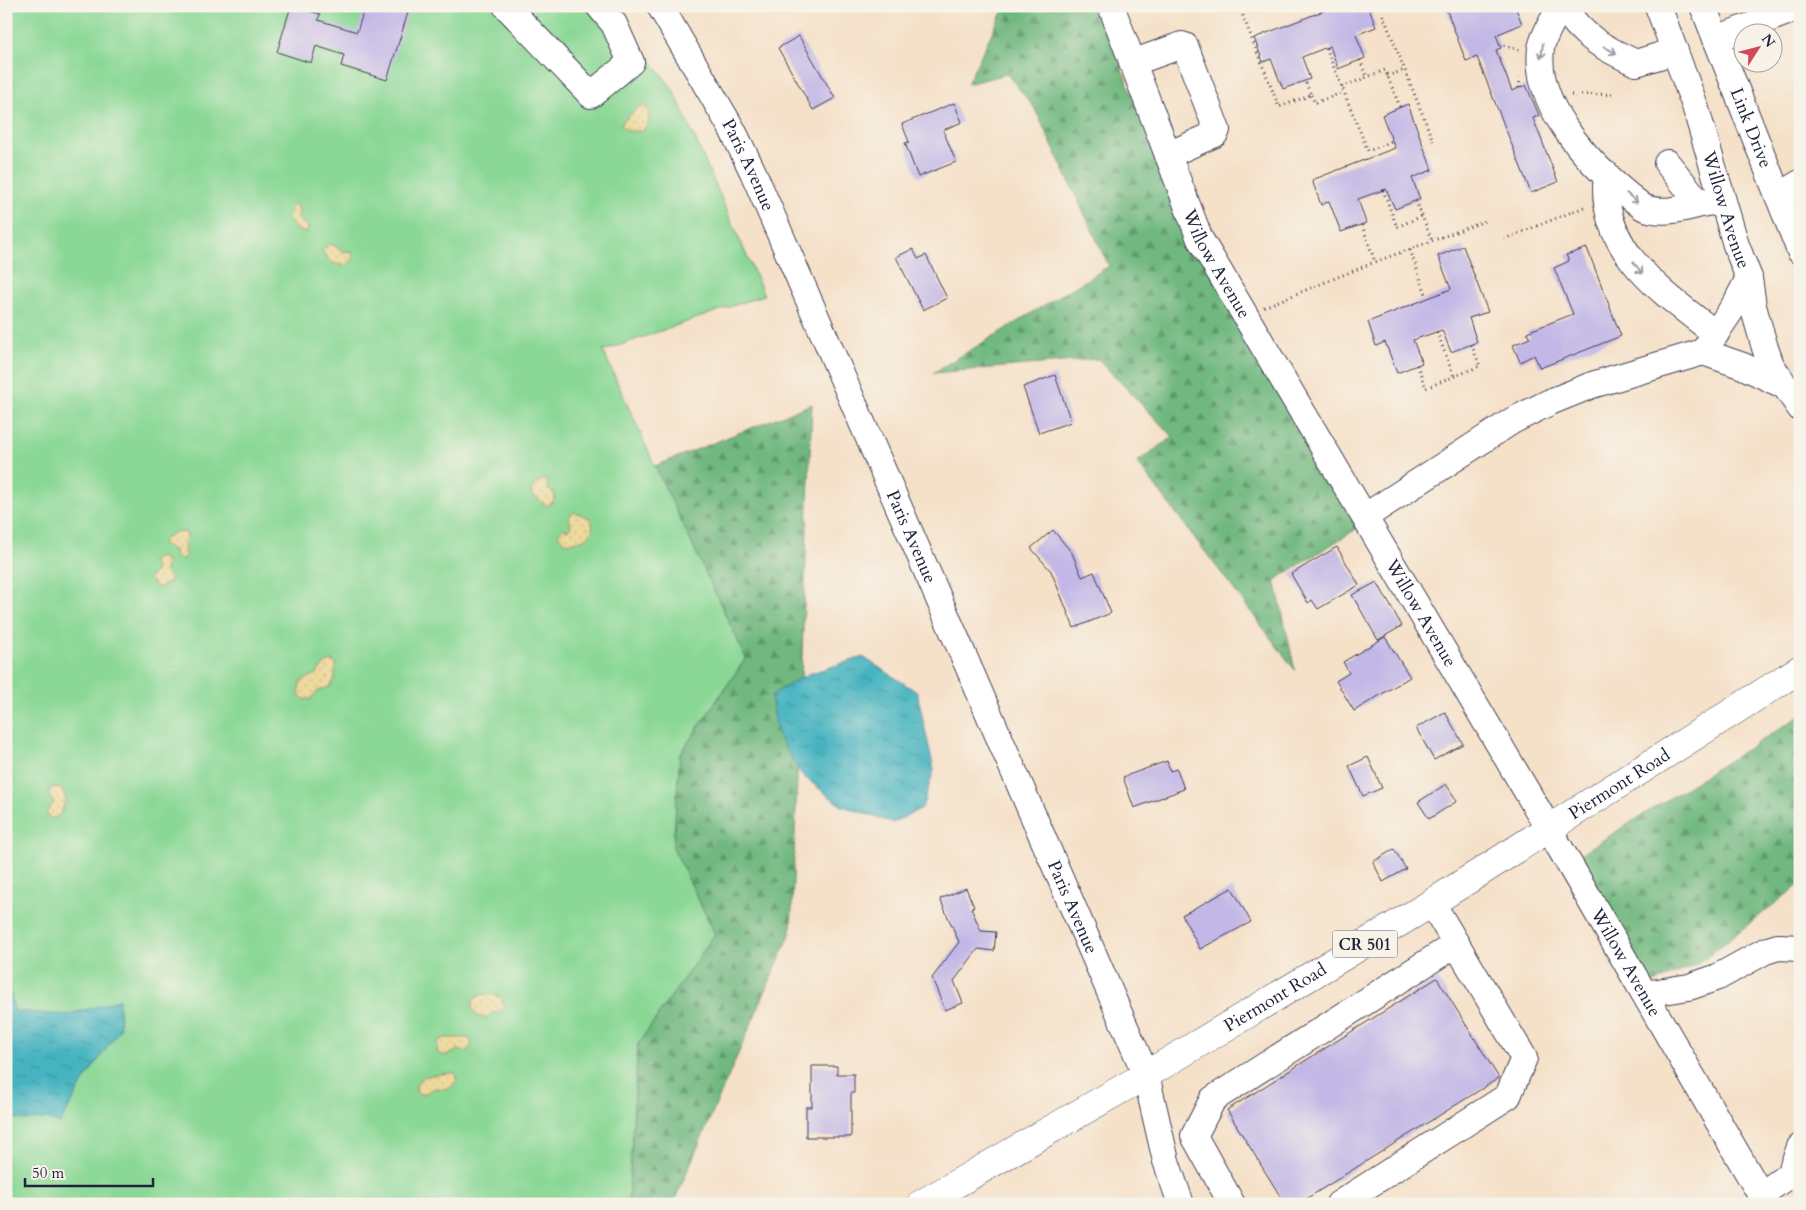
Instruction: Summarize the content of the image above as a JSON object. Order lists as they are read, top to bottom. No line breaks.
{"streets":{"main road":["Piermont Road","CR 501"],"street":["Link Drive","Paris Avenue","Willow Avenue"]},"crossings":[["Paris Avenue","Piermont Road"],["Willow Avenue","Piermont Road"]],"scale_bar":"50 m","north":"top right"}
